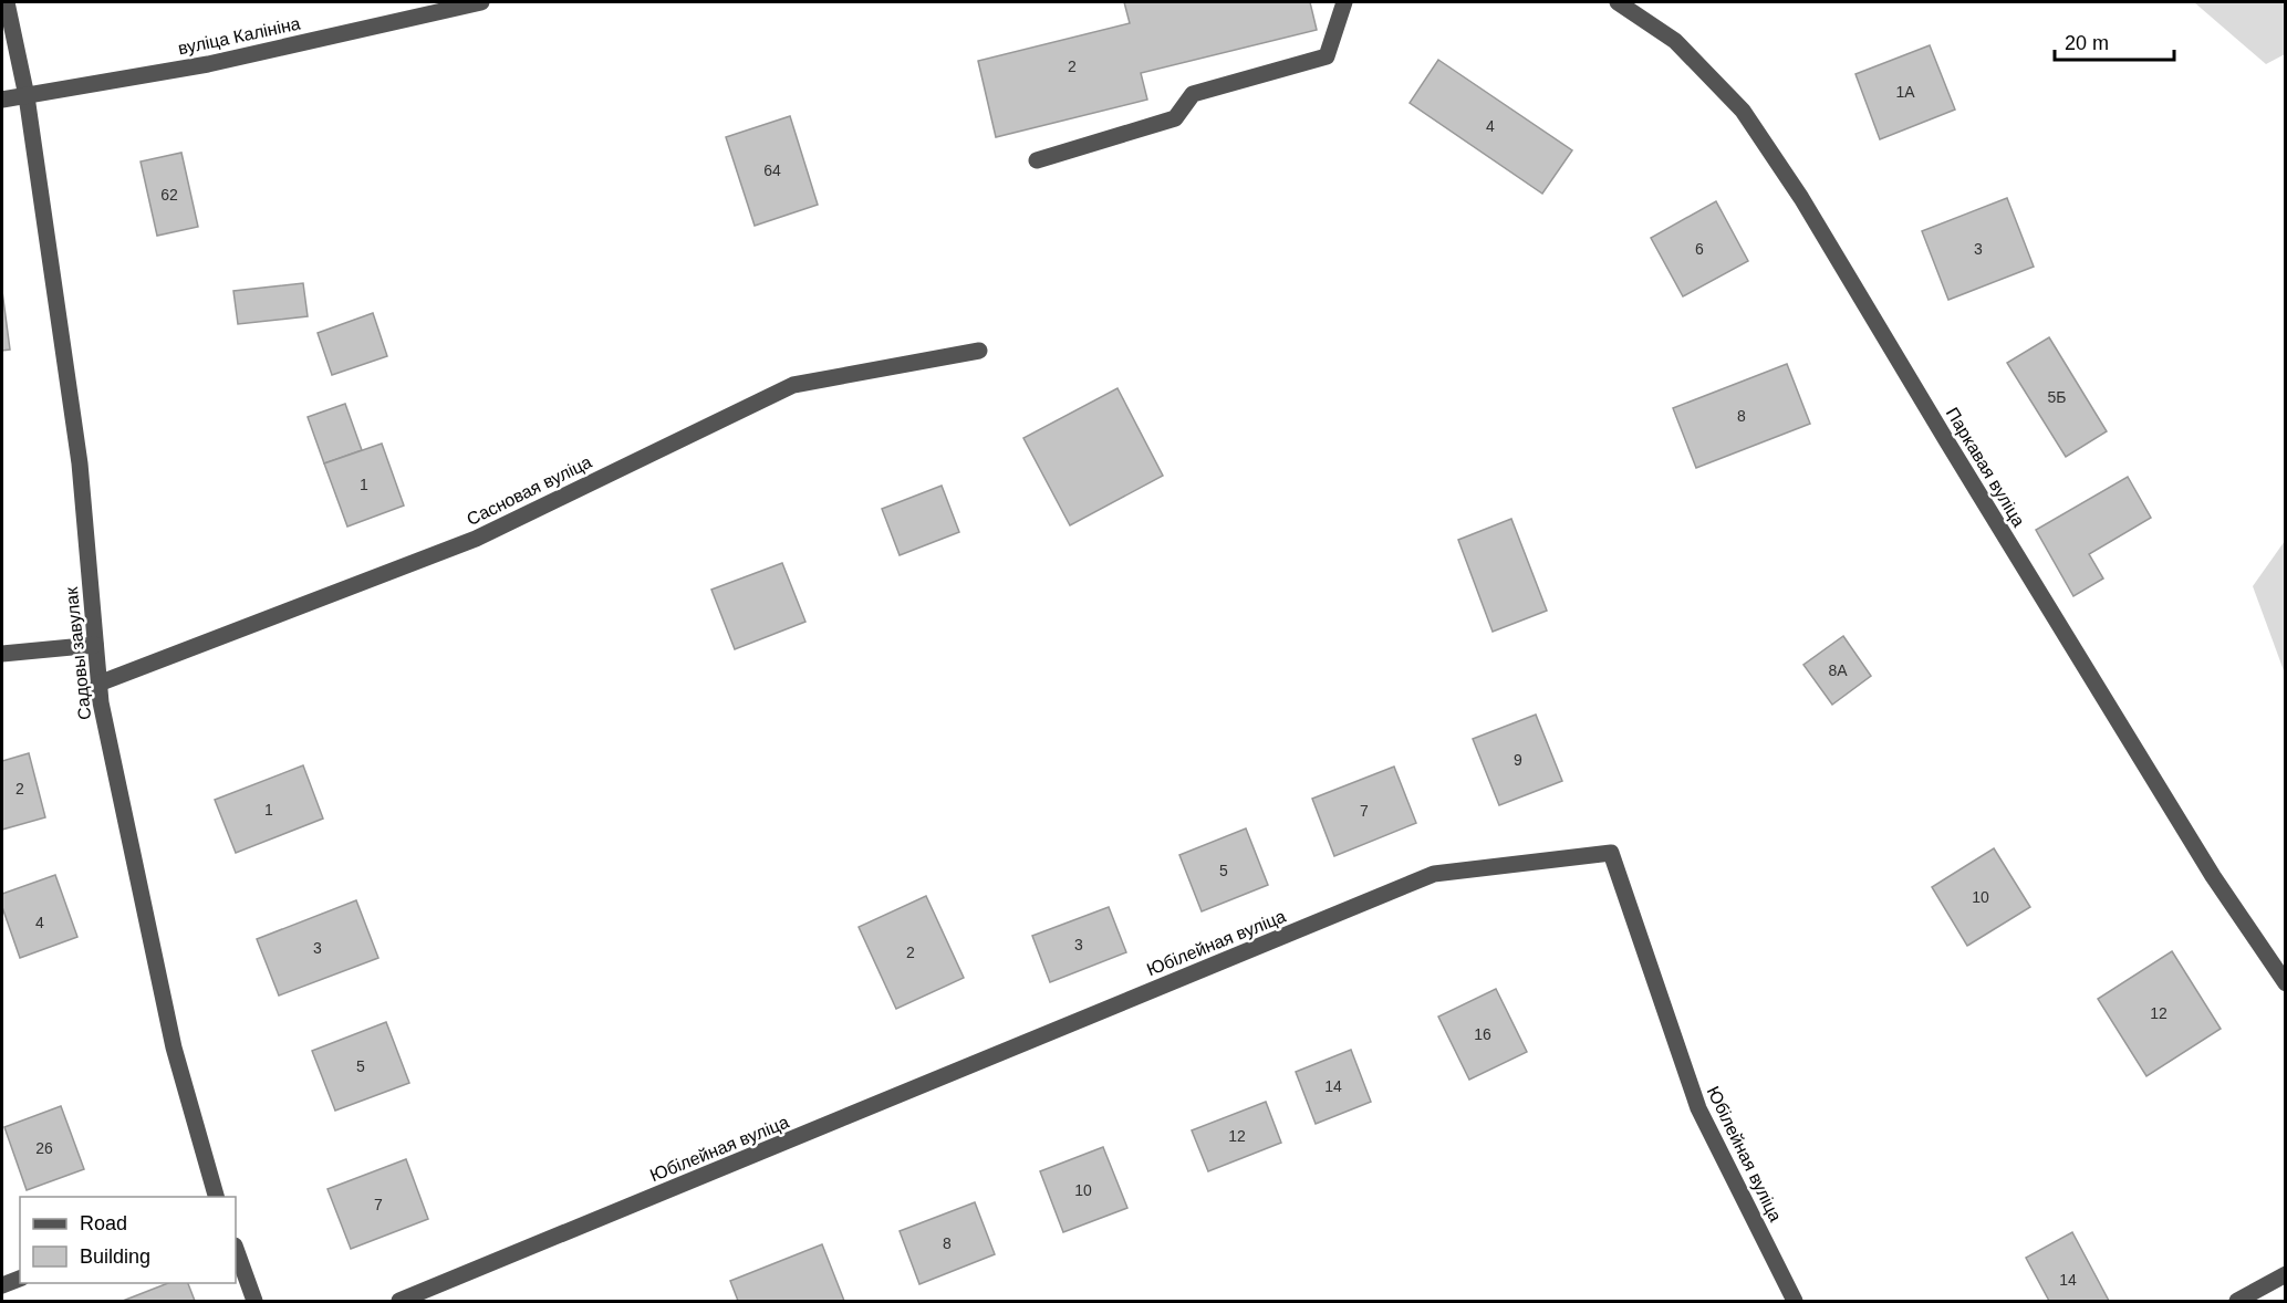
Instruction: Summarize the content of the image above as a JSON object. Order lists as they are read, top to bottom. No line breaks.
{"streets":{"street":["вуліца Калініна","Паркавая вуліца","Сасновая вуліца","Садовы завулак","Юбілейная вуліца"]},"crossings":[["вуліца Калініна","Садовы завулак"],["Сасновая вуліца","Садовы завулак"]],"house_numbers":["2","1А","4","64","62","6","3","5Б","8","1","8А","9","2","1","7","5","10","4","3","3","2","12","16","5","14","12","26","10","7","8","14"],"legend":["Road","Building"],"scale_bar":"20 m"}
